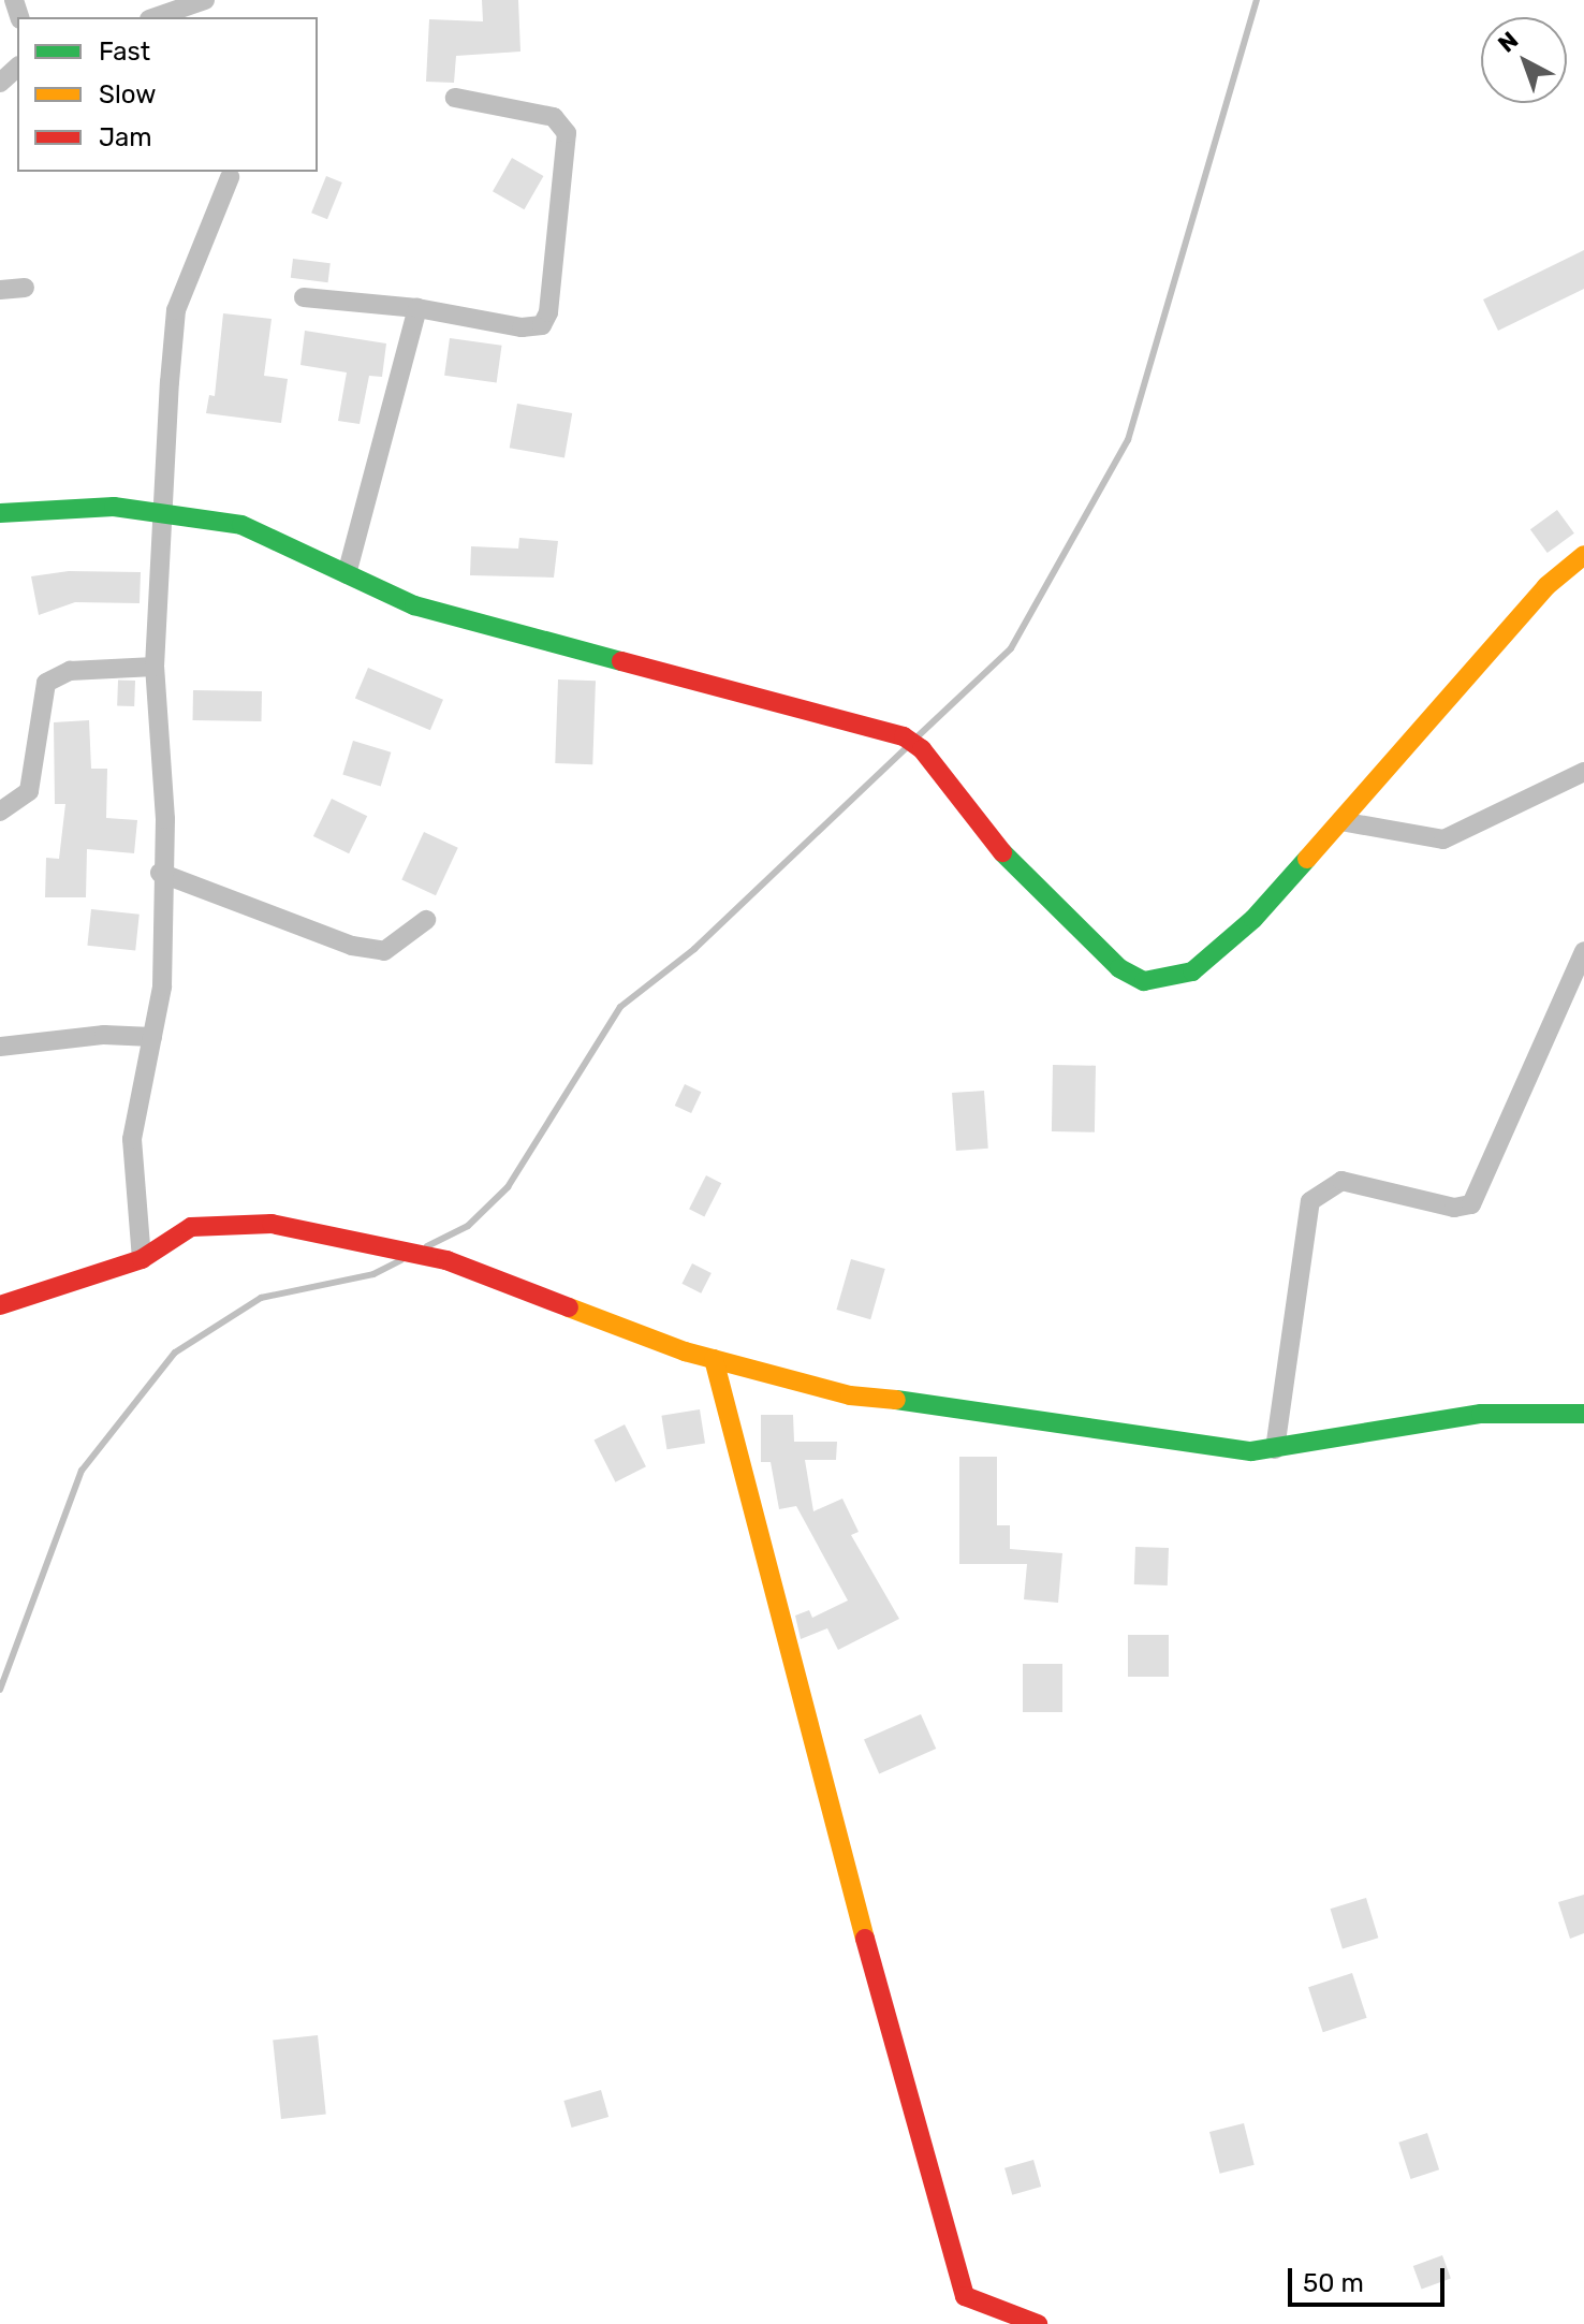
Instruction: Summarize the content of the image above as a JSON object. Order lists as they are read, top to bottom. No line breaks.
{"legend":["Fast","Slow","Jam"],"scale_bar":"50 m","north":"top left"}
